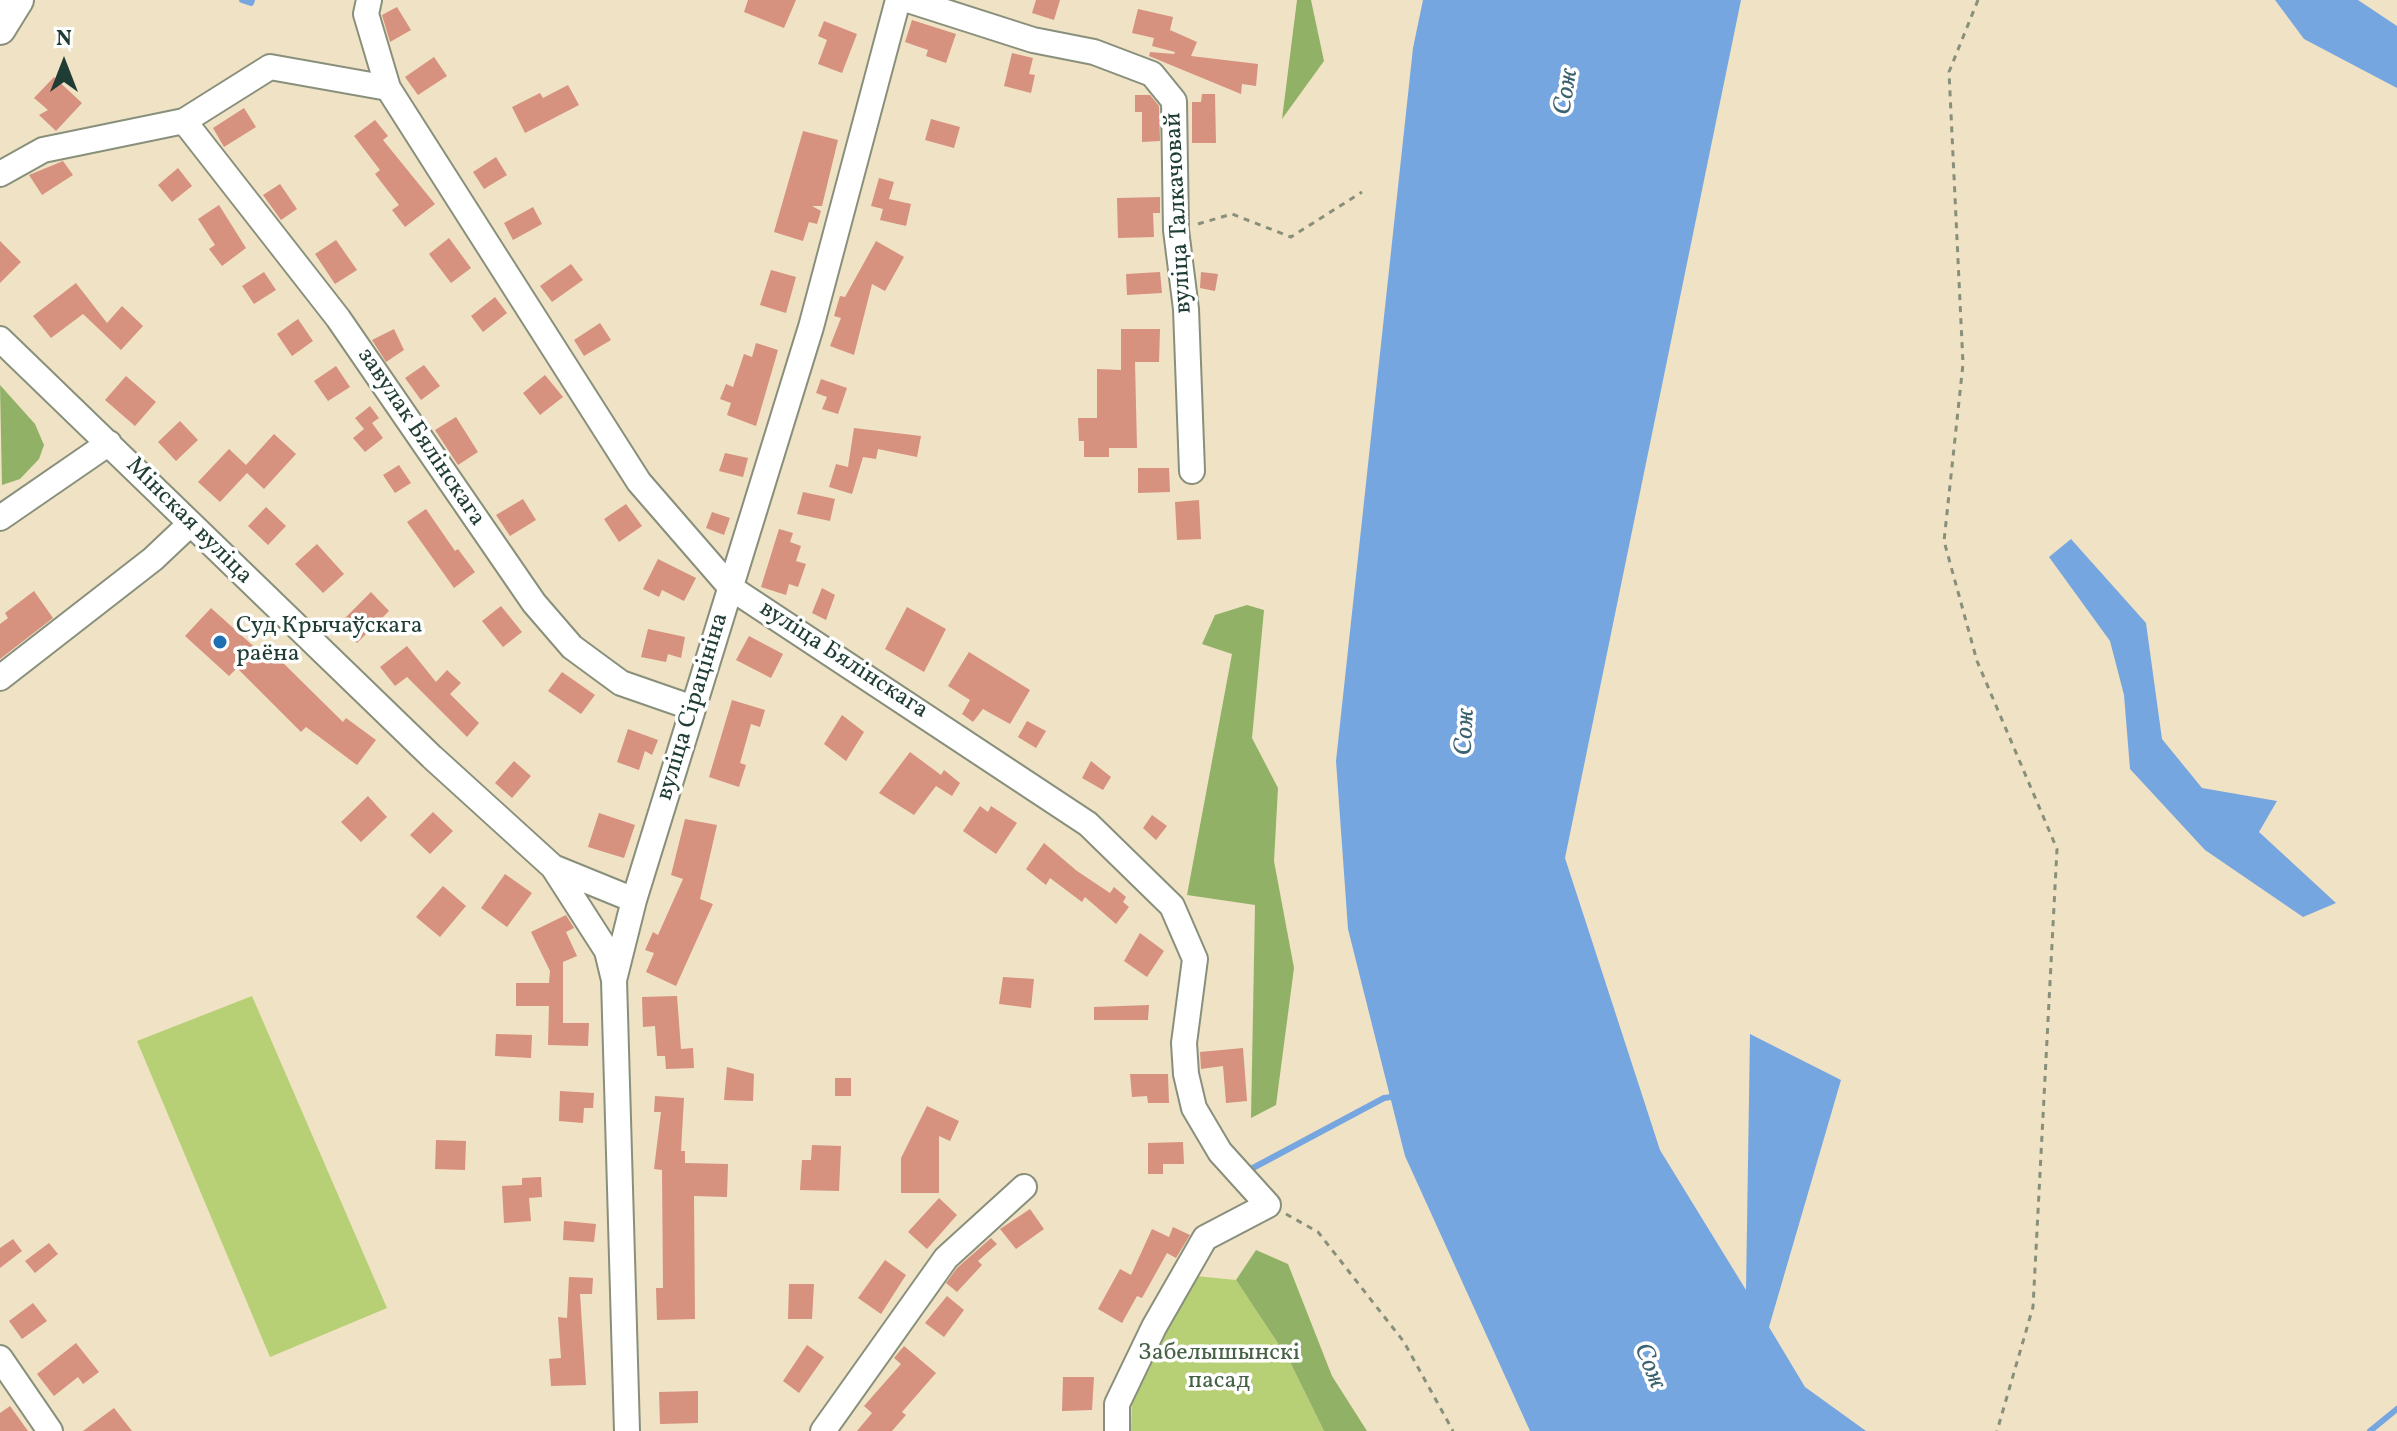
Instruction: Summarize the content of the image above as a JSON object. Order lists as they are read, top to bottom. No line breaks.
{"streets":{"street":["вуліца Талкачовай","завулак Бялінскага","Мінская вуліца","вуліца Бялінскага","вуліца Сірацініна"]},"crossings":[["завулак Бялінскага","вуліца Сірацініна"],["Мінская вуліца","вуліца Сірацініна"],["вуліца Бялінскага","вуліца Сірацініна"]],"water":["Сож"],"parks":["Забелышынскі пасад"],"places":["Суд Крычаўскага раёна"],"north":"top"}
